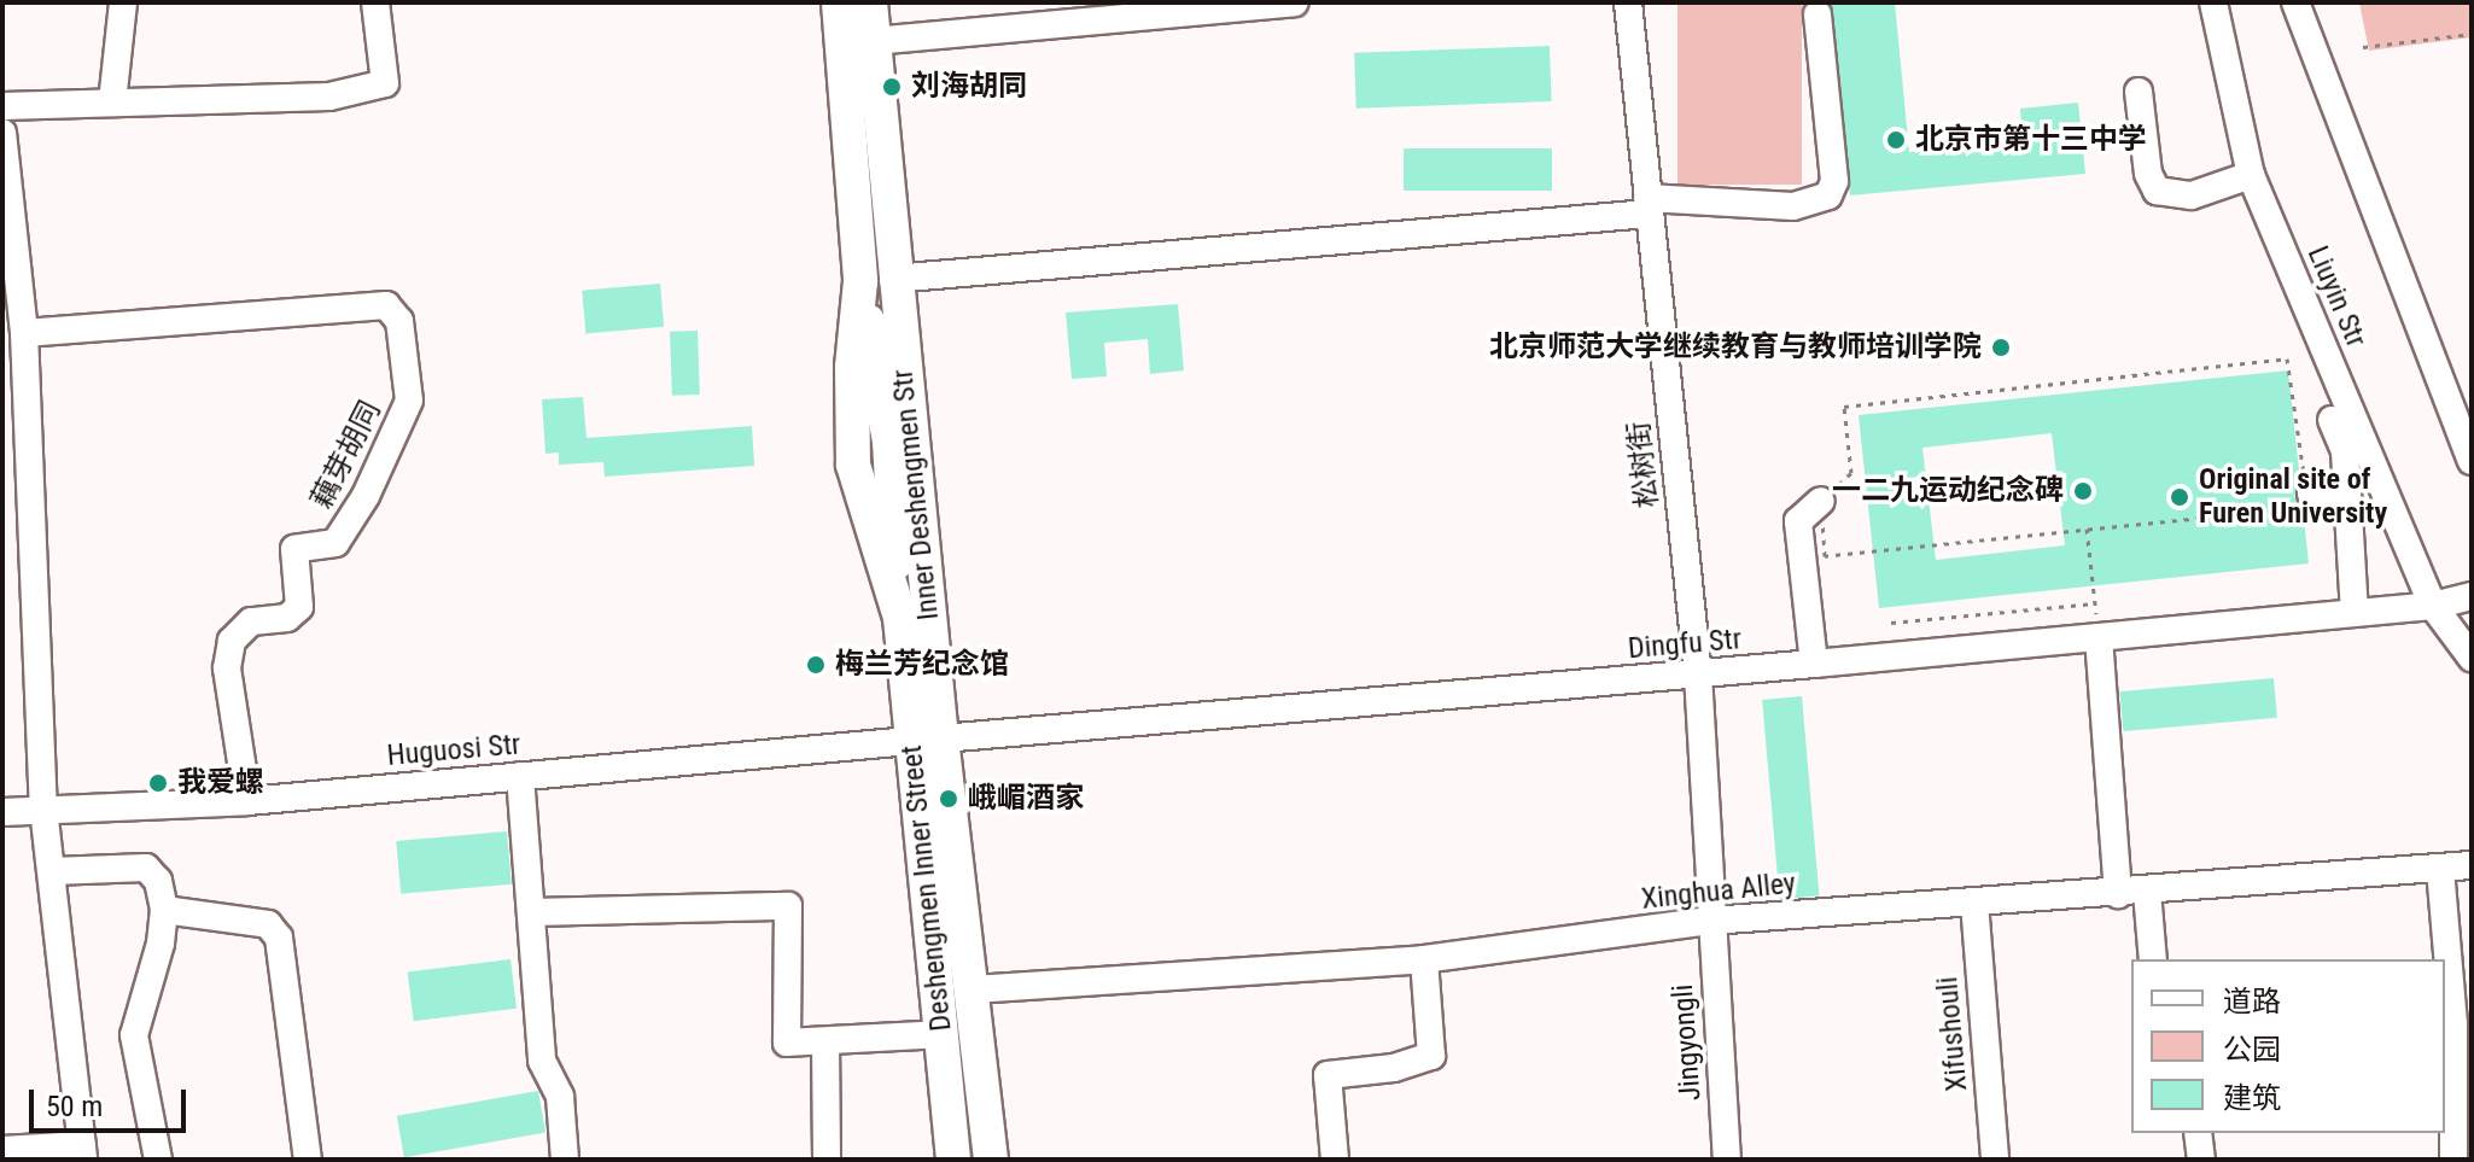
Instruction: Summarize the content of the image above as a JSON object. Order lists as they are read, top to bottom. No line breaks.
{"streets":{"main road":["Inner Deshengmen Str","Deshengmen Inner Street"],"street":["Liuyin Str","藕芽胡同","松树街","Dingfu Str","Huguosi Str","Xinghua Alley","Xifushouli","Jingyongli"]},"crossings":[["Liuyin Str","Dingfu Str"],["藕芽胡同","Huguosi Str"],["松树街","Dingfu Str"],["松树街","Xinghua Alley"],["松树街","Jingyongli"],["Inner Deshengmen Str","Deshengmen Inner Street"],["Dingfu Str","Huguosi Str"],["Dingfu Str","Deshengmen Inner Street"],["Huguosi Str","Deshengmen Inner Street"],["Xinghua Alley","Xifushouli"],["Xinghua Alley","Jingyongli"]],"places":["刘海胡同","北京市第十三中学","北京师范大学继续教育与教师培训学院","一二九运动纪念碑","Original site of Furen University","梅兰芳纪念馆","我爱螺","峨嵋酒家"],"legend":["道路","公园","建筑"],"scale_bar":"50 m"}
